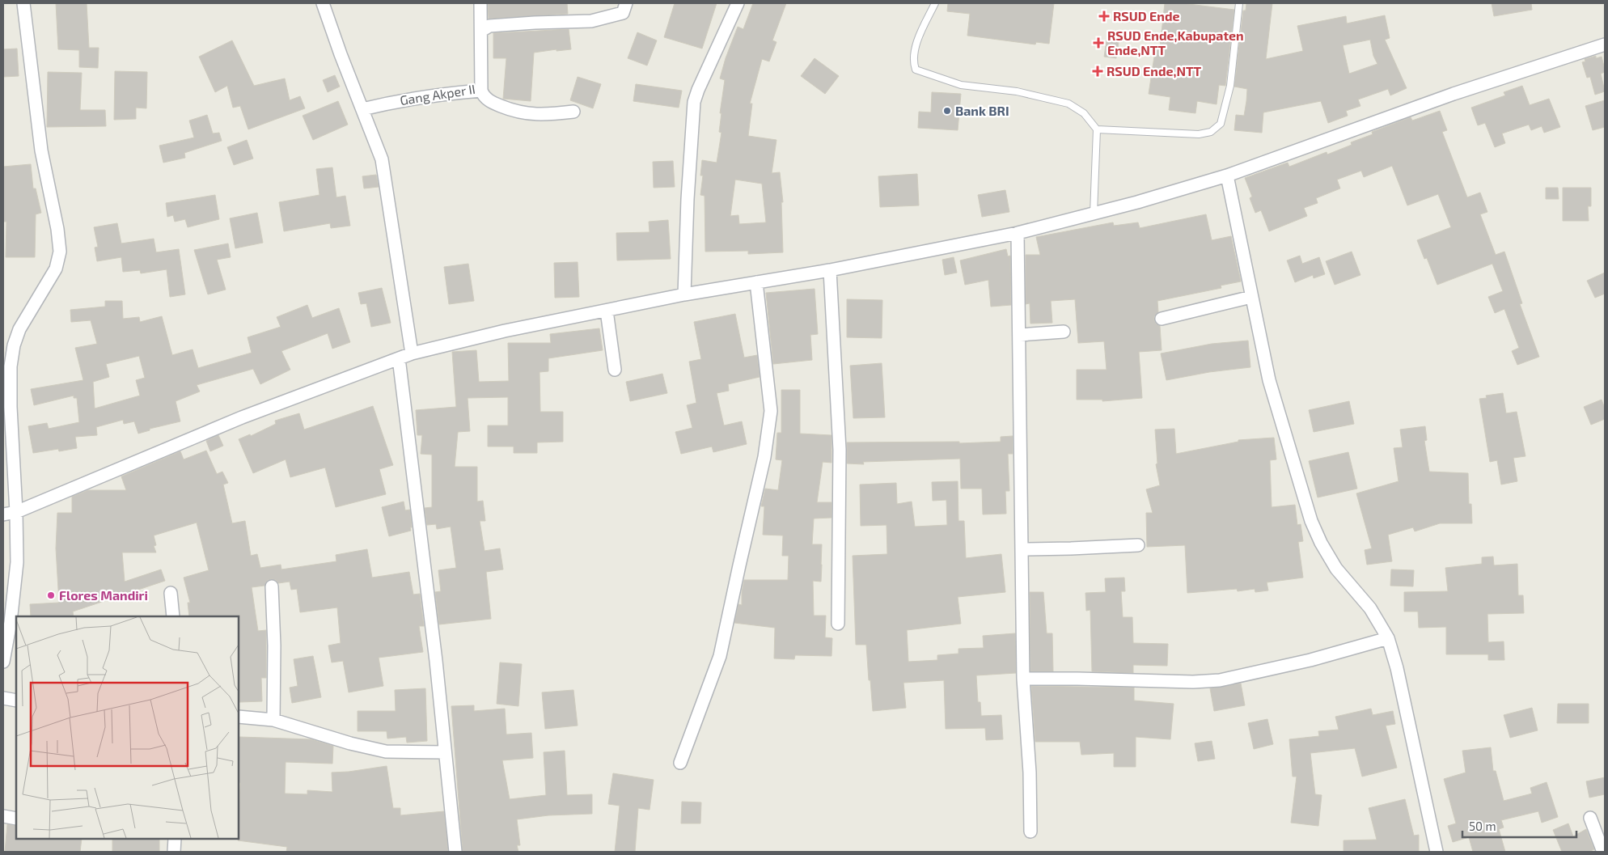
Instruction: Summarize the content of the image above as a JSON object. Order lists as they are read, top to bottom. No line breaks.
{"streets":{"street":["Gang Akper II"]},"places":{"health":["RSUD Ende","RSUD Ende,Kabupaten Ende,NTT","RSUD Ende,NTT"],"other":["Bank BRI","Flores Mandiri"]},"scale_bar":"50 m"}
